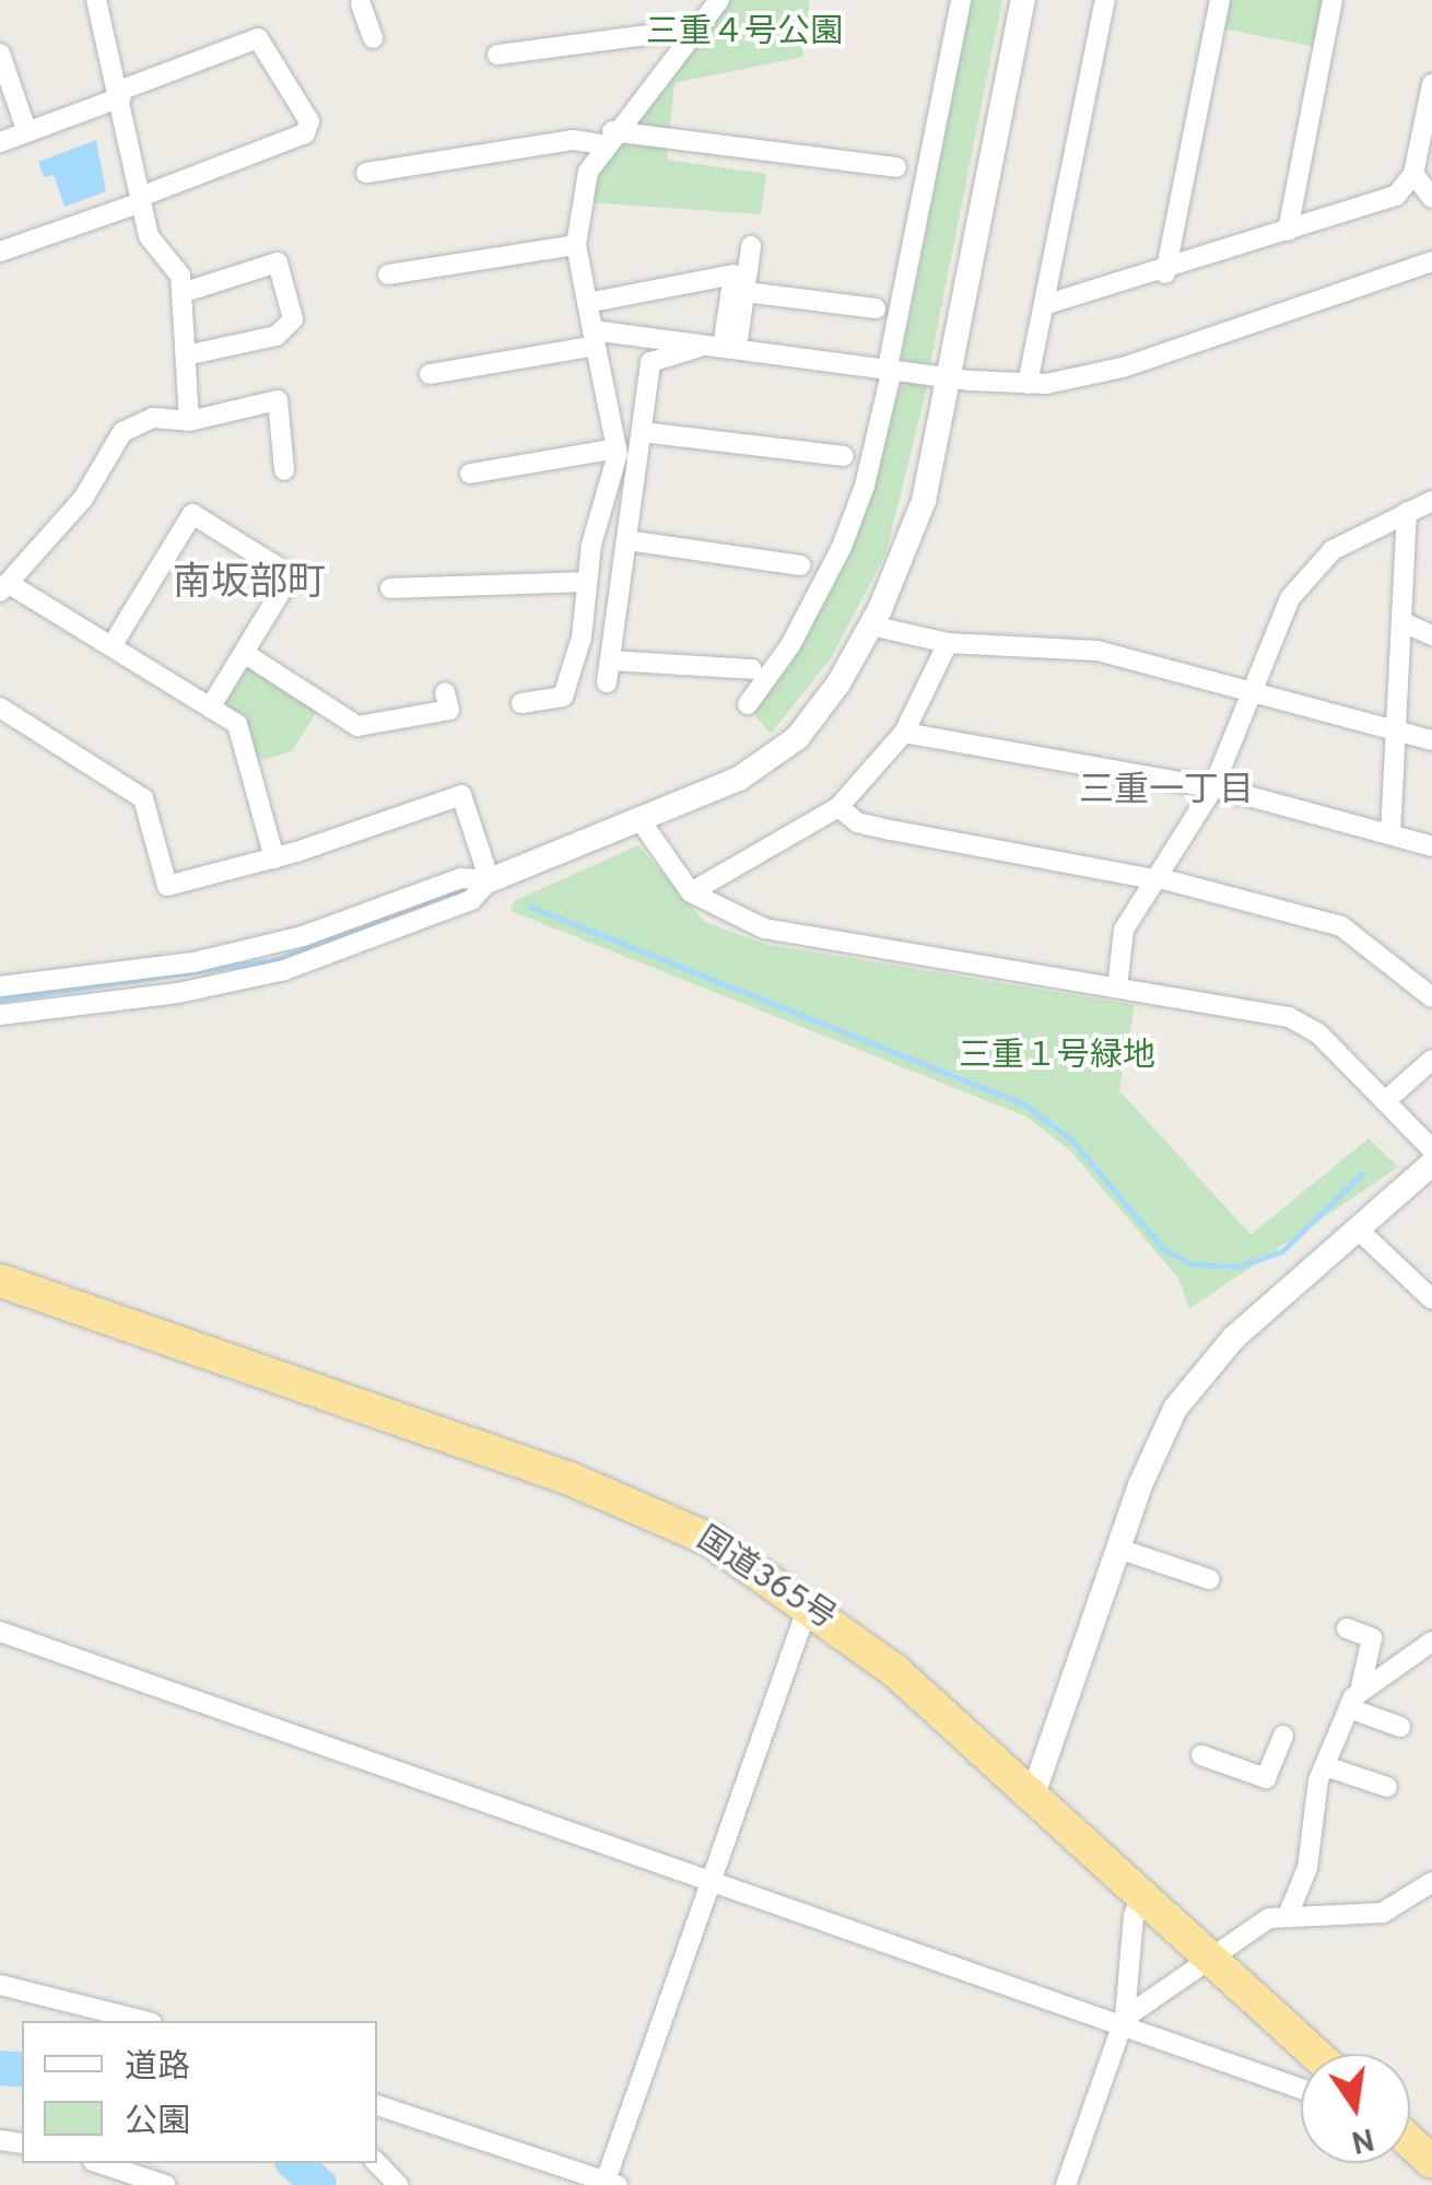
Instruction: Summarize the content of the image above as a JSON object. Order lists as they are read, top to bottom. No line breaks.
{"streets":{"highway":["国道365号"]},"districts":["南坂部町","三重一丁目"],"parks":["三重４号公園","三重１号緑地"],"legend":["道路","公園"],"north":"bottom"}
